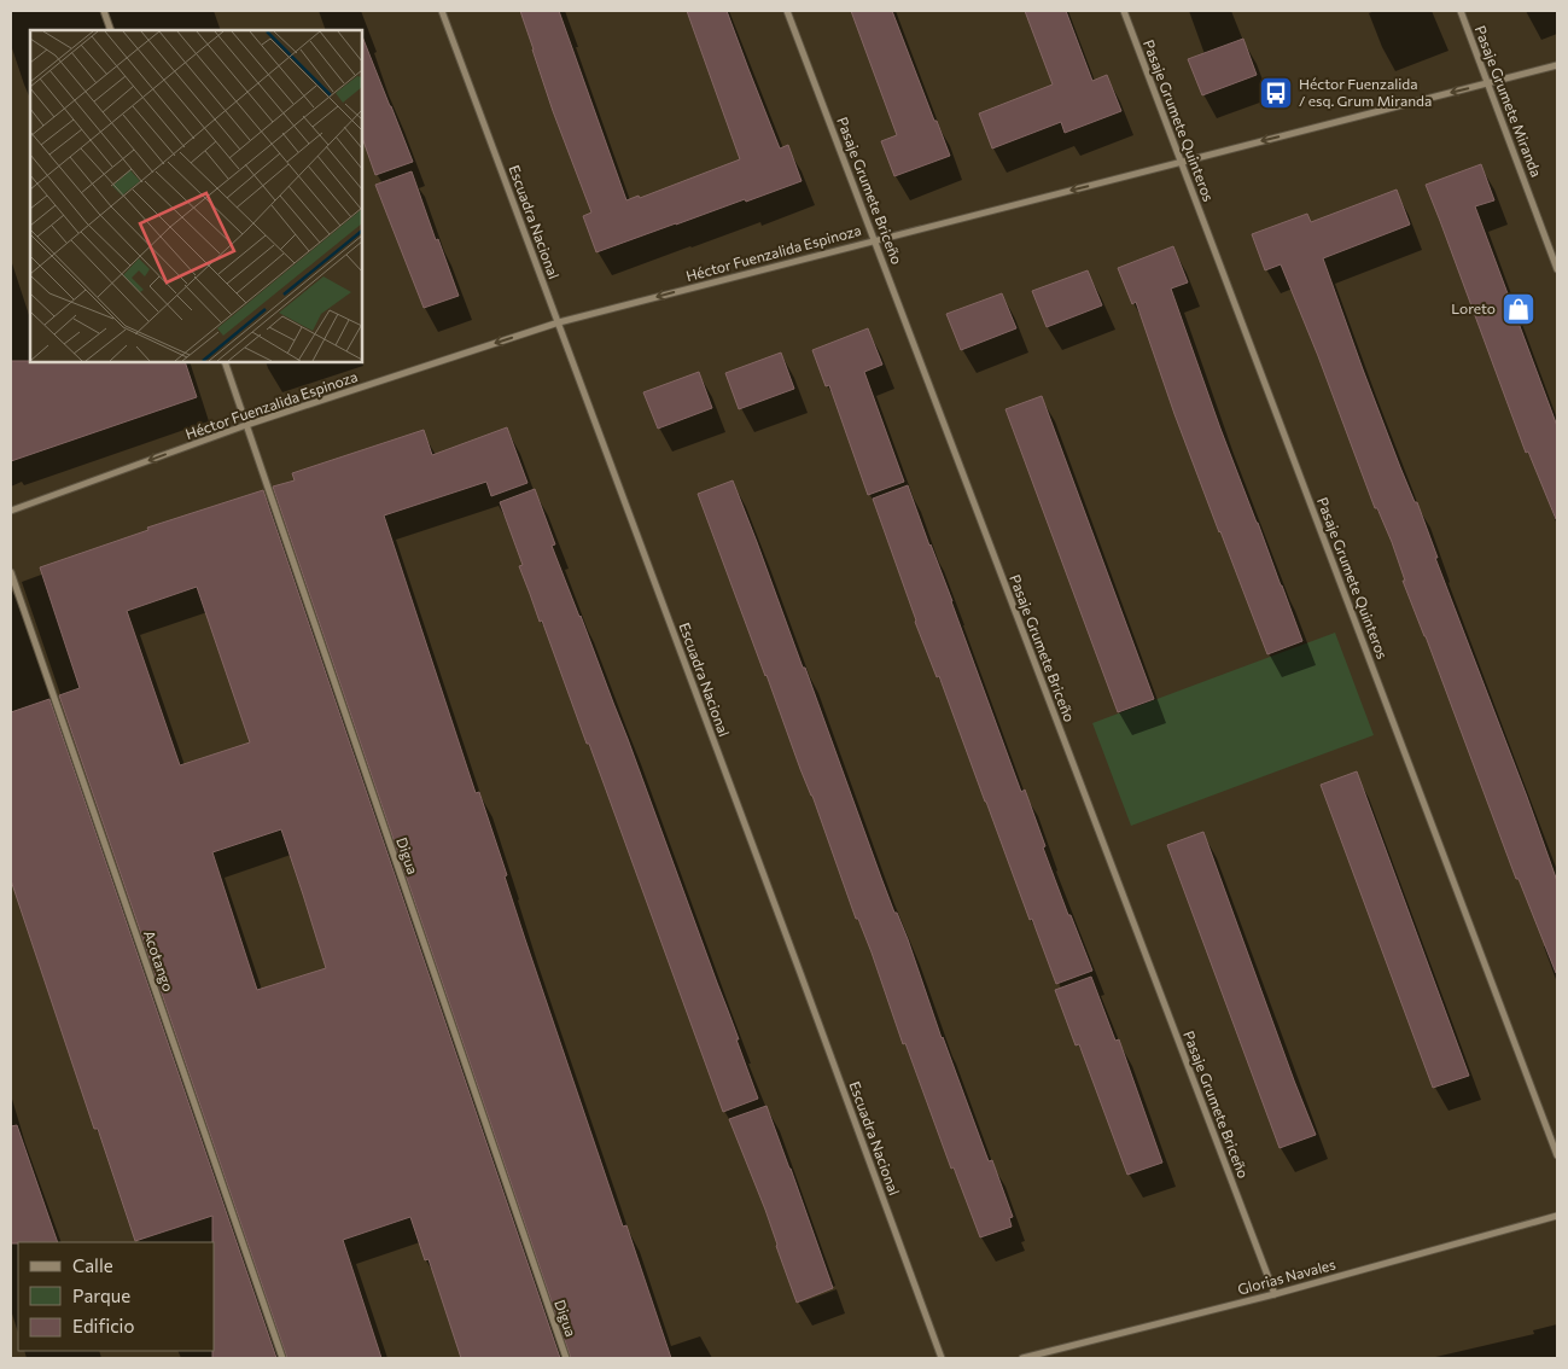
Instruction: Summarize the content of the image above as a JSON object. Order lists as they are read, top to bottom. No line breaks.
{"streets":{"street":["Pasaje Grumete Miranda","Pasaje Grumete Quinteros","Pasaje Grumete Briceño","Escuadra Nacional","Héctor Fuenzalida Espinoza","Digua","Acotango","Glorias Navales"]},"crossings":[["Pasaje Grumete Miranda","Héctor Fuenzalida Espinoza"],["Pasaje Grumete Quinteros","Héctor Fuenzalida Espinoza"],["Pasaje Grumete Briceño","Héctor Fuenzalida Espinoza"],["Pasaje Grumete Briceño","Glorias Navales"],["Escuadra Nacional","Héctor Fuenzalida Espinoza"],["Héctor Fuenzalida Espinoza","Digua"]],"one_way":["Héctor Fuenzalida Espinoza"],"places":{"bus stop":["Héctor Fuenzalida / esq. Grum Miranda"],"shop":["Loreto"]},"legend":["Calle","Parque","Edificio"]}
